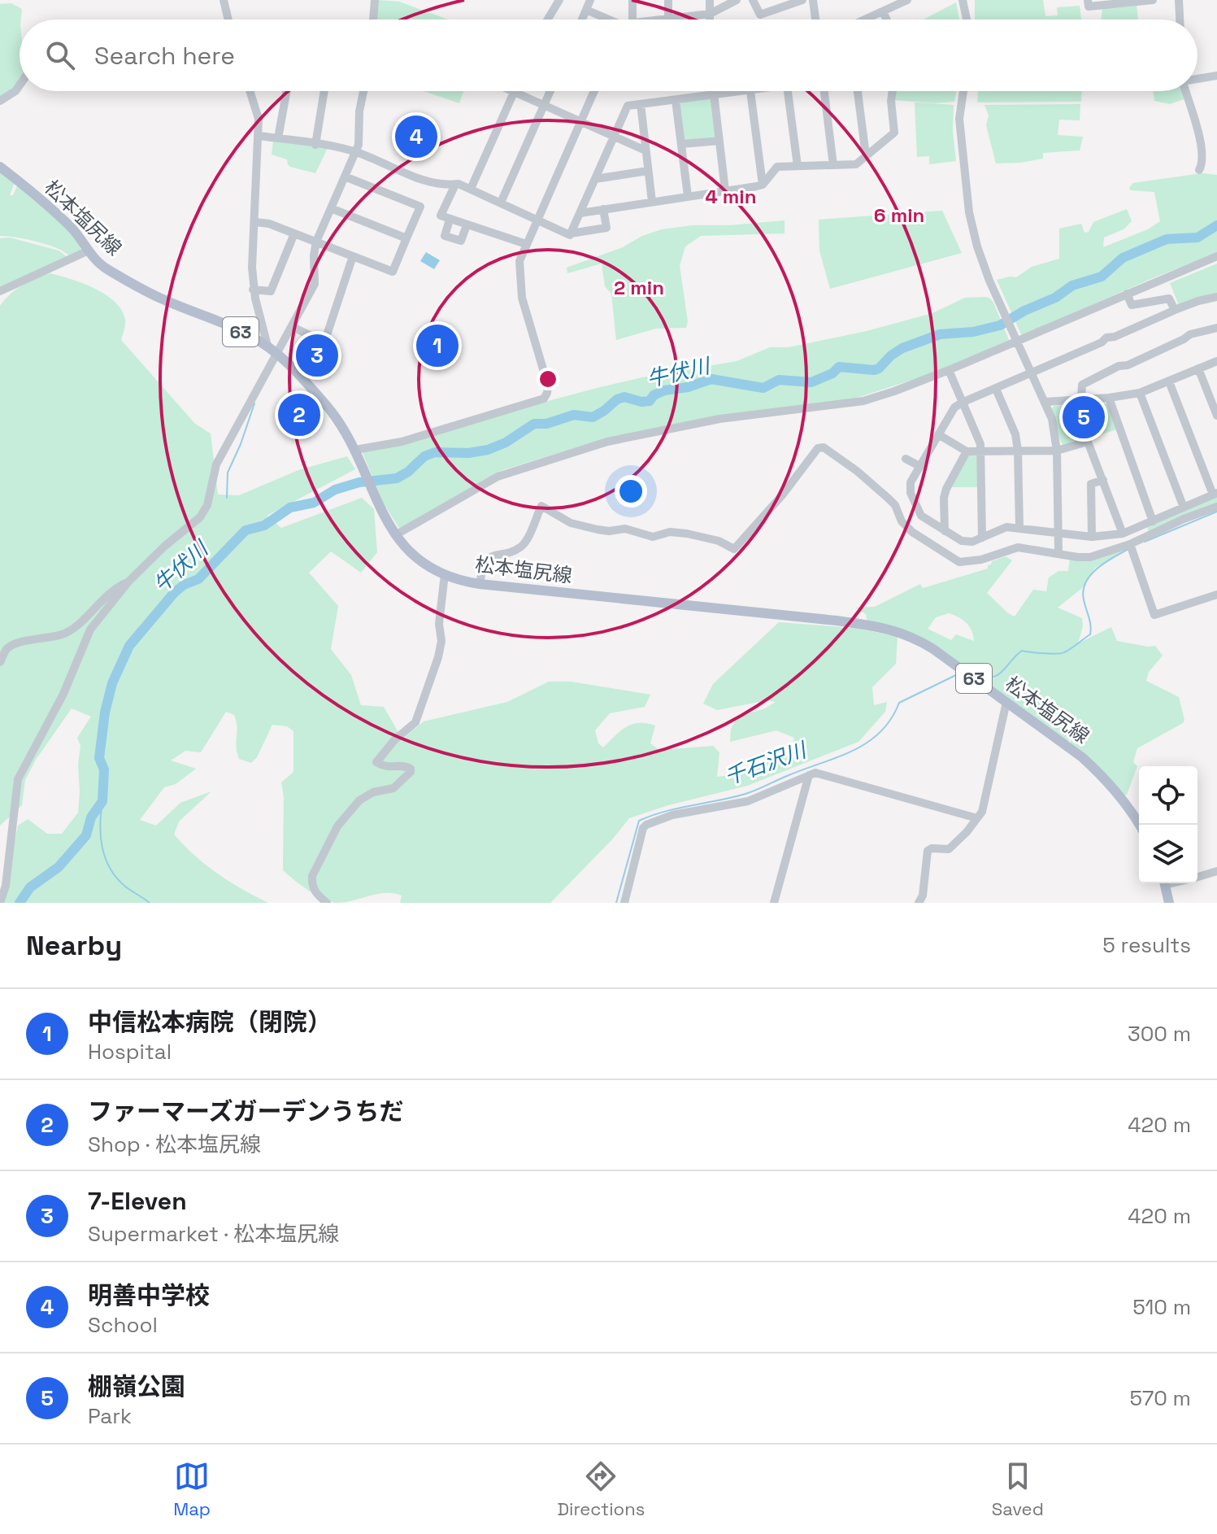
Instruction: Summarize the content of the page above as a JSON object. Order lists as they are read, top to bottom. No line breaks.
{"streets":{"main road":["松本塩尻線","63"]},"water":["牛伏川","千石沢川"],"page":{"search":"Search here","pins":["4","1","3","2","5"],"heading":["Nearby","5 results"],"list":[{"mark":"1","name":"中信松本病院（閉院）","note":"Hospital","value":"300 m"},{"mark":"2","name":"ファーマーズガーデンうちだ","note":"Shop · 松本塩尻線","value":"420 m"},{"mark":"3","name":"7-Eleven","note":"Supermarket · 松本塩尻線","value":"420 m"},{"mark":"4","name":"明善中学校","note":"School","value":"510 m"},{"mark":"5","name":"棚嶺公園","note":"Park","value":"570 m"}],"nav":["Map","Directions","Saved"]},"rings":["4 min","6 min","2 min"]}
